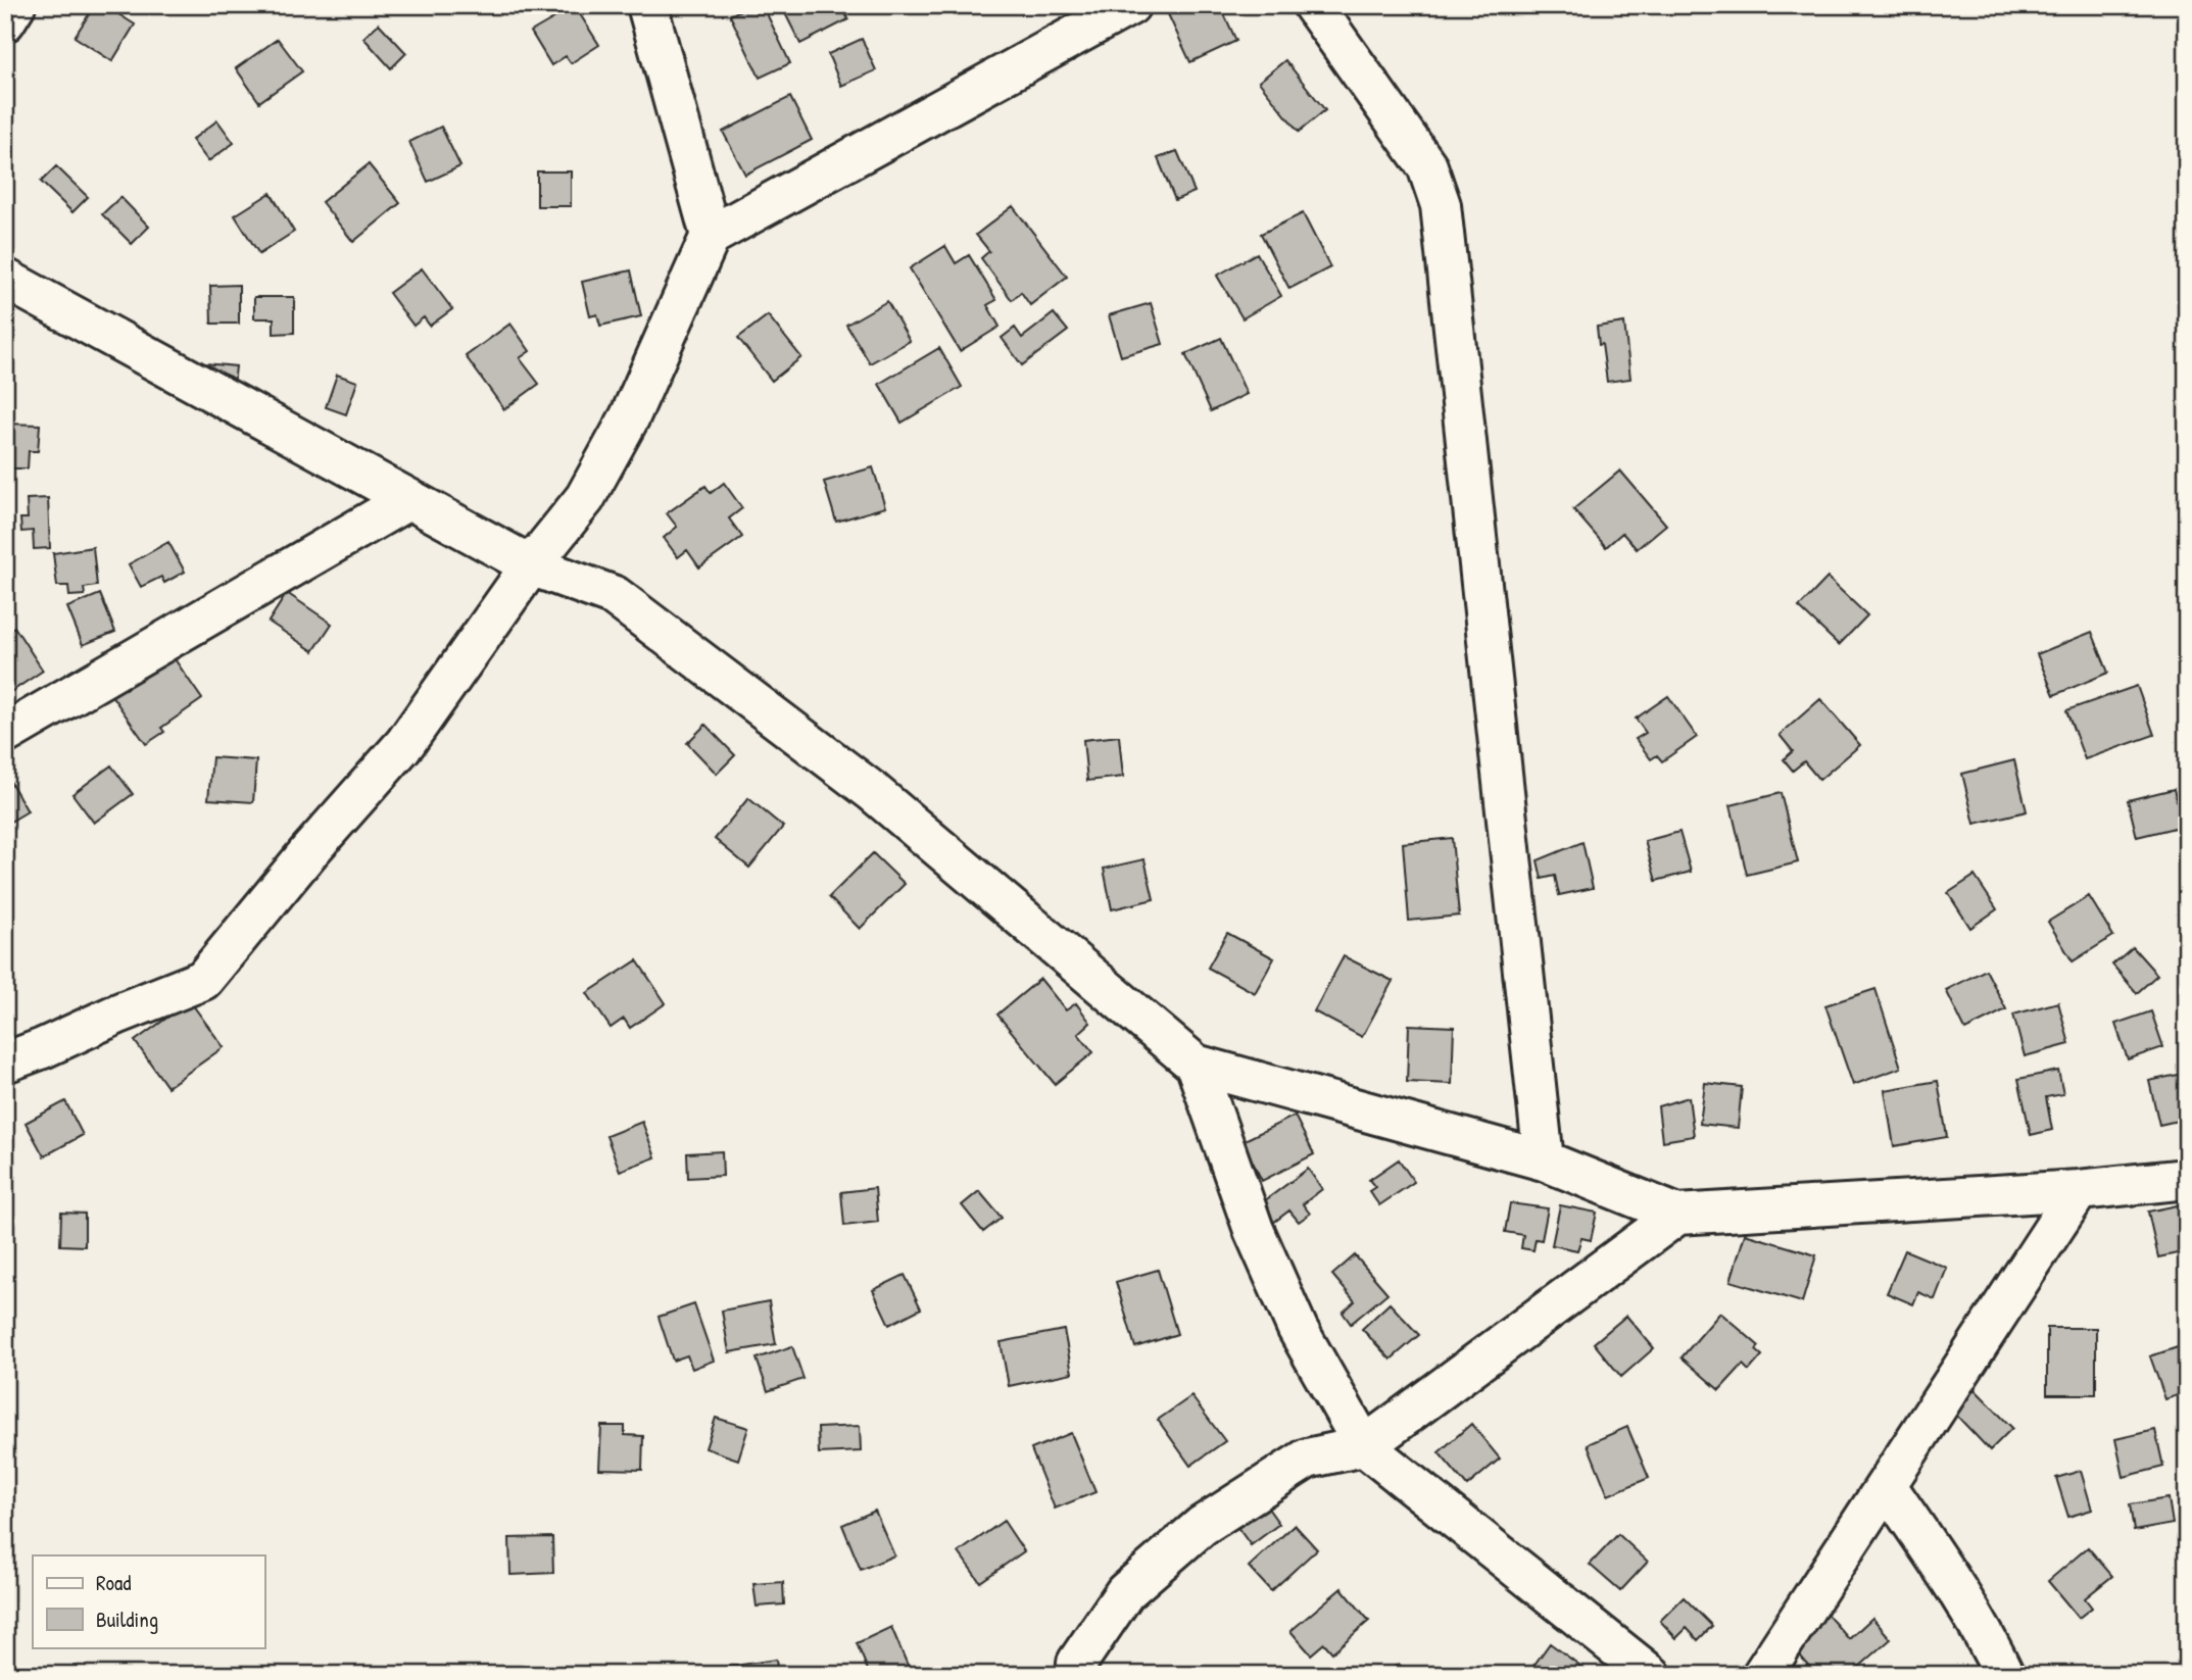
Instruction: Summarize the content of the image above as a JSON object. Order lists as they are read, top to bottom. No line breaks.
{"legend":["Road","Building"]}
